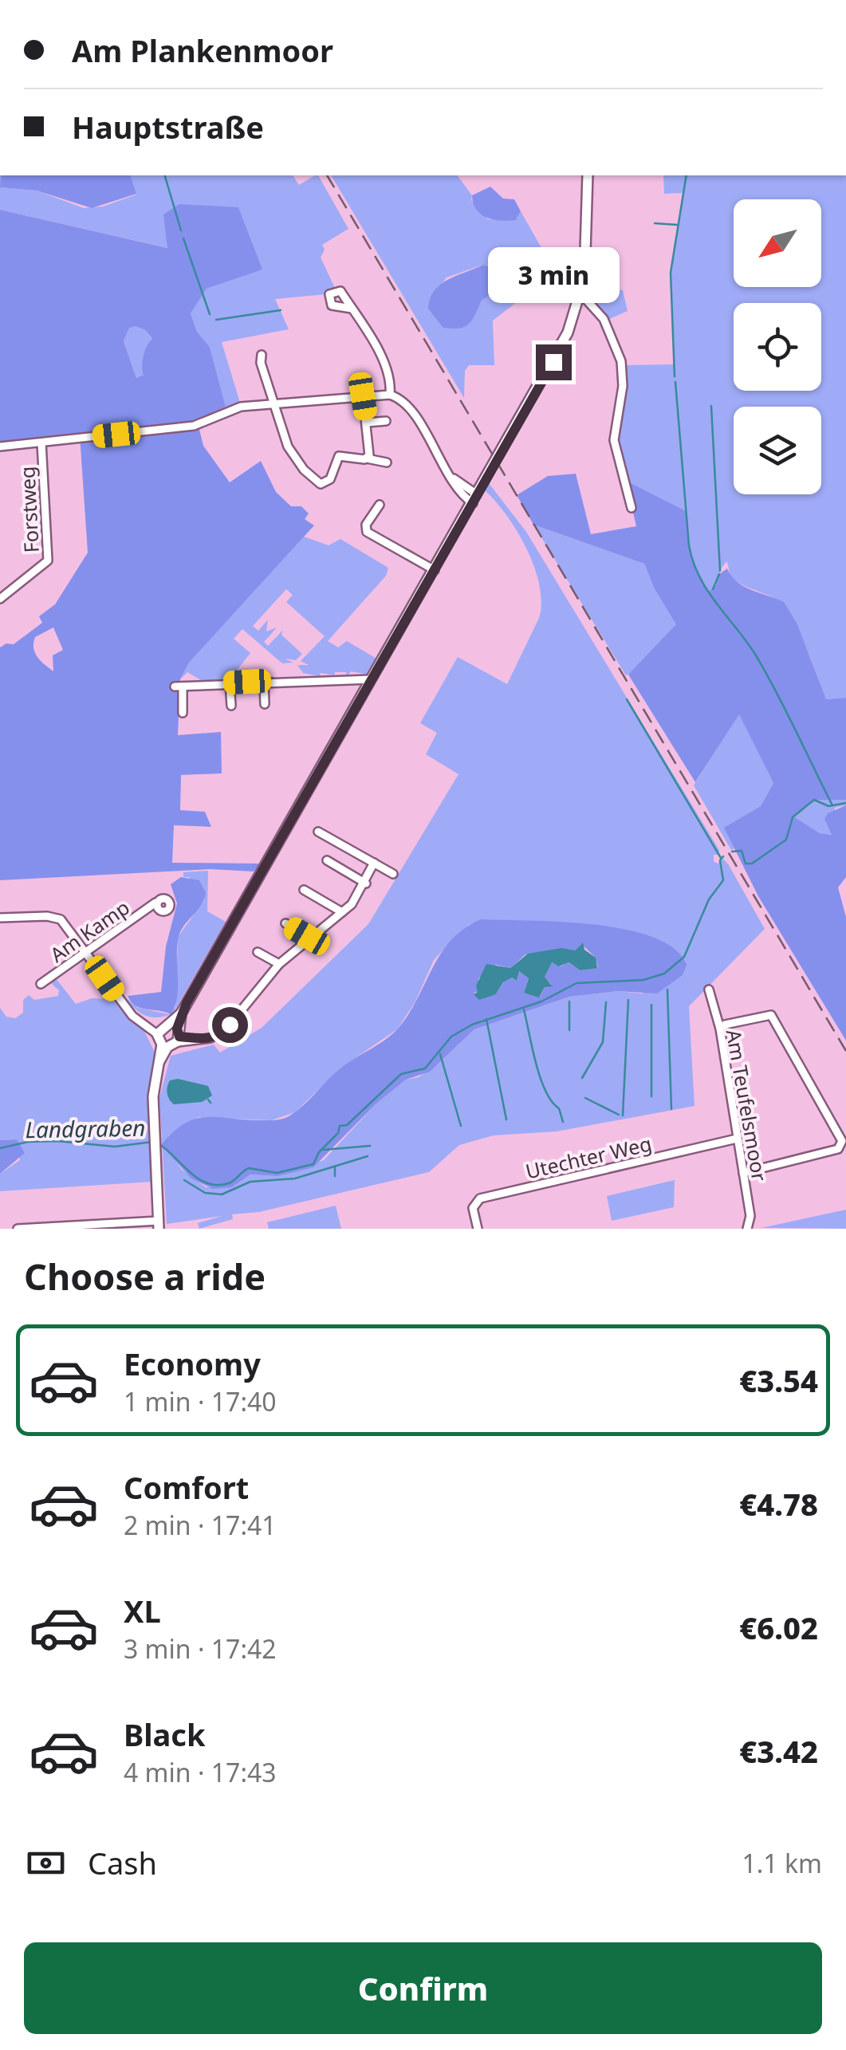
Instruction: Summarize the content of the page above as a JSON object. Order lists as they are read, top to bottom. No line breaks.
{"streets":{"street":["Forstweg","Am Kamp","Am Teufelsmoor","Utechter Weg"]},"crossings":[["Am Teufelsmoor","Utechter Weg"]],"water":["Landgraben"],"north":"bottom left","page":{"banner":["Am Plankenmoor","Hauptstraße"],"bubble":"3 min","heading":"Choose a ride","list":[{"name":"Economy","note":"1 min · 17:40","value":"€3.54"},{"name":"Comfort","note":"2 min · 17:41","value":"€4.78"},{"name":"XL","note":"3 min · 17:42","value":"€6.02"},{"name":"Black","note":"4 min · 17:43","value":"€3.42"}],"pay":["Cash","1.1 km"],"buttons":"Confirm"}}
